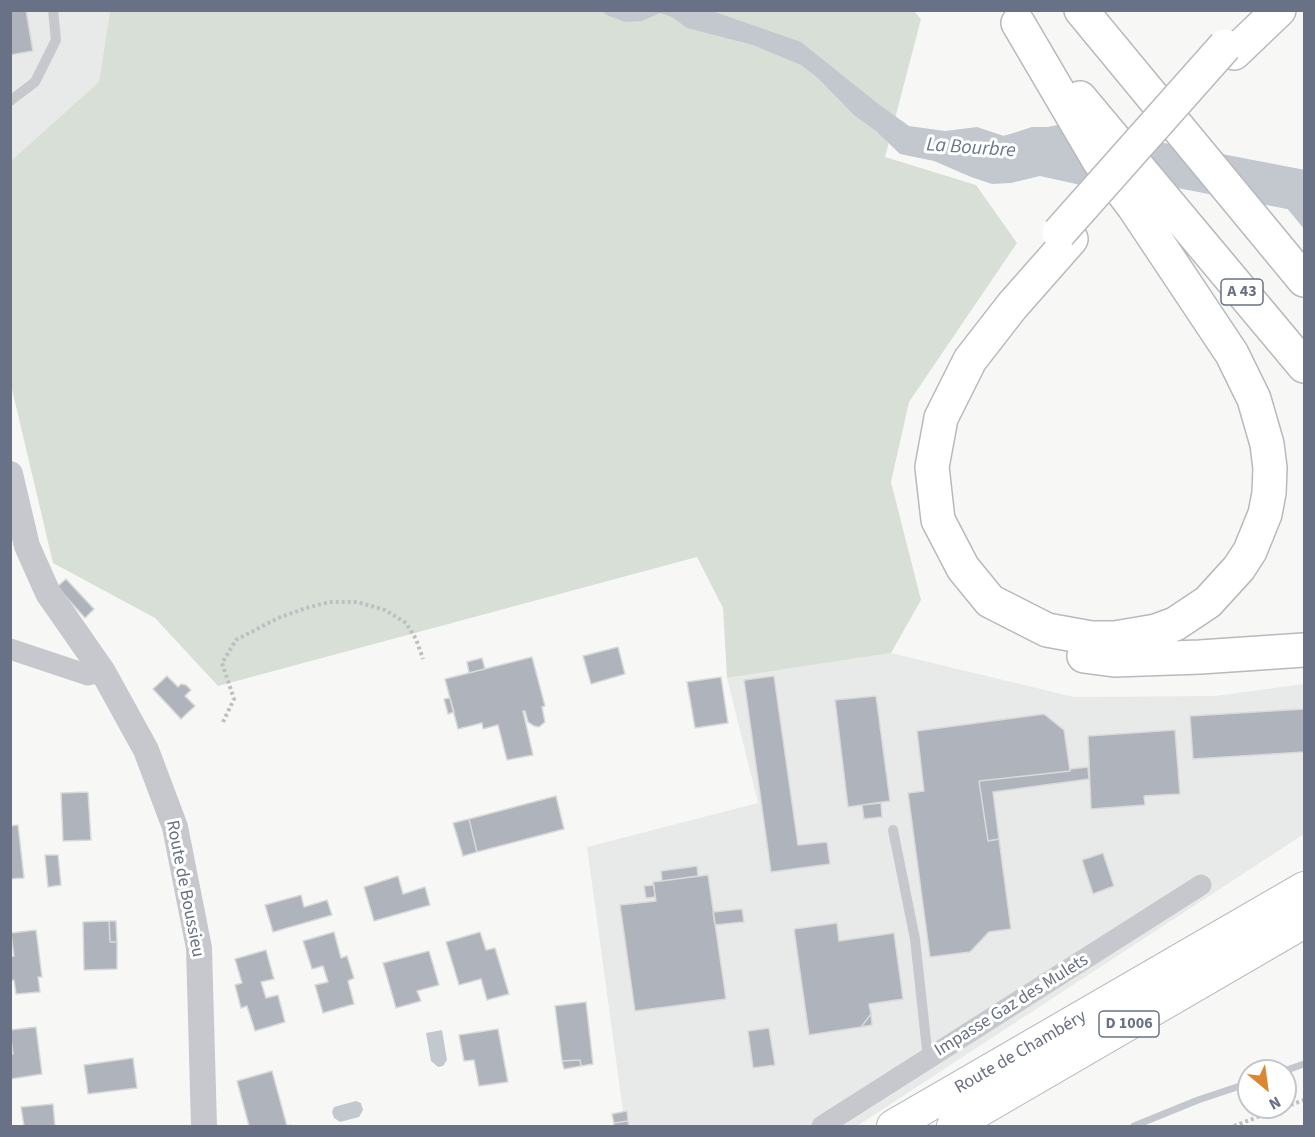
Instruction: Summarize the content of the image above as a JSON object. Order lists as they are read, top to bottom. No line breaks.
{"streets":{"highway":["A 43"],"main road":["D 1006","Route de Chambéry"],"street":["Route de Boussieu","Impasse Gaz des Mulets"]},"water":["La Bourbre"],"north":"bottom right"}
